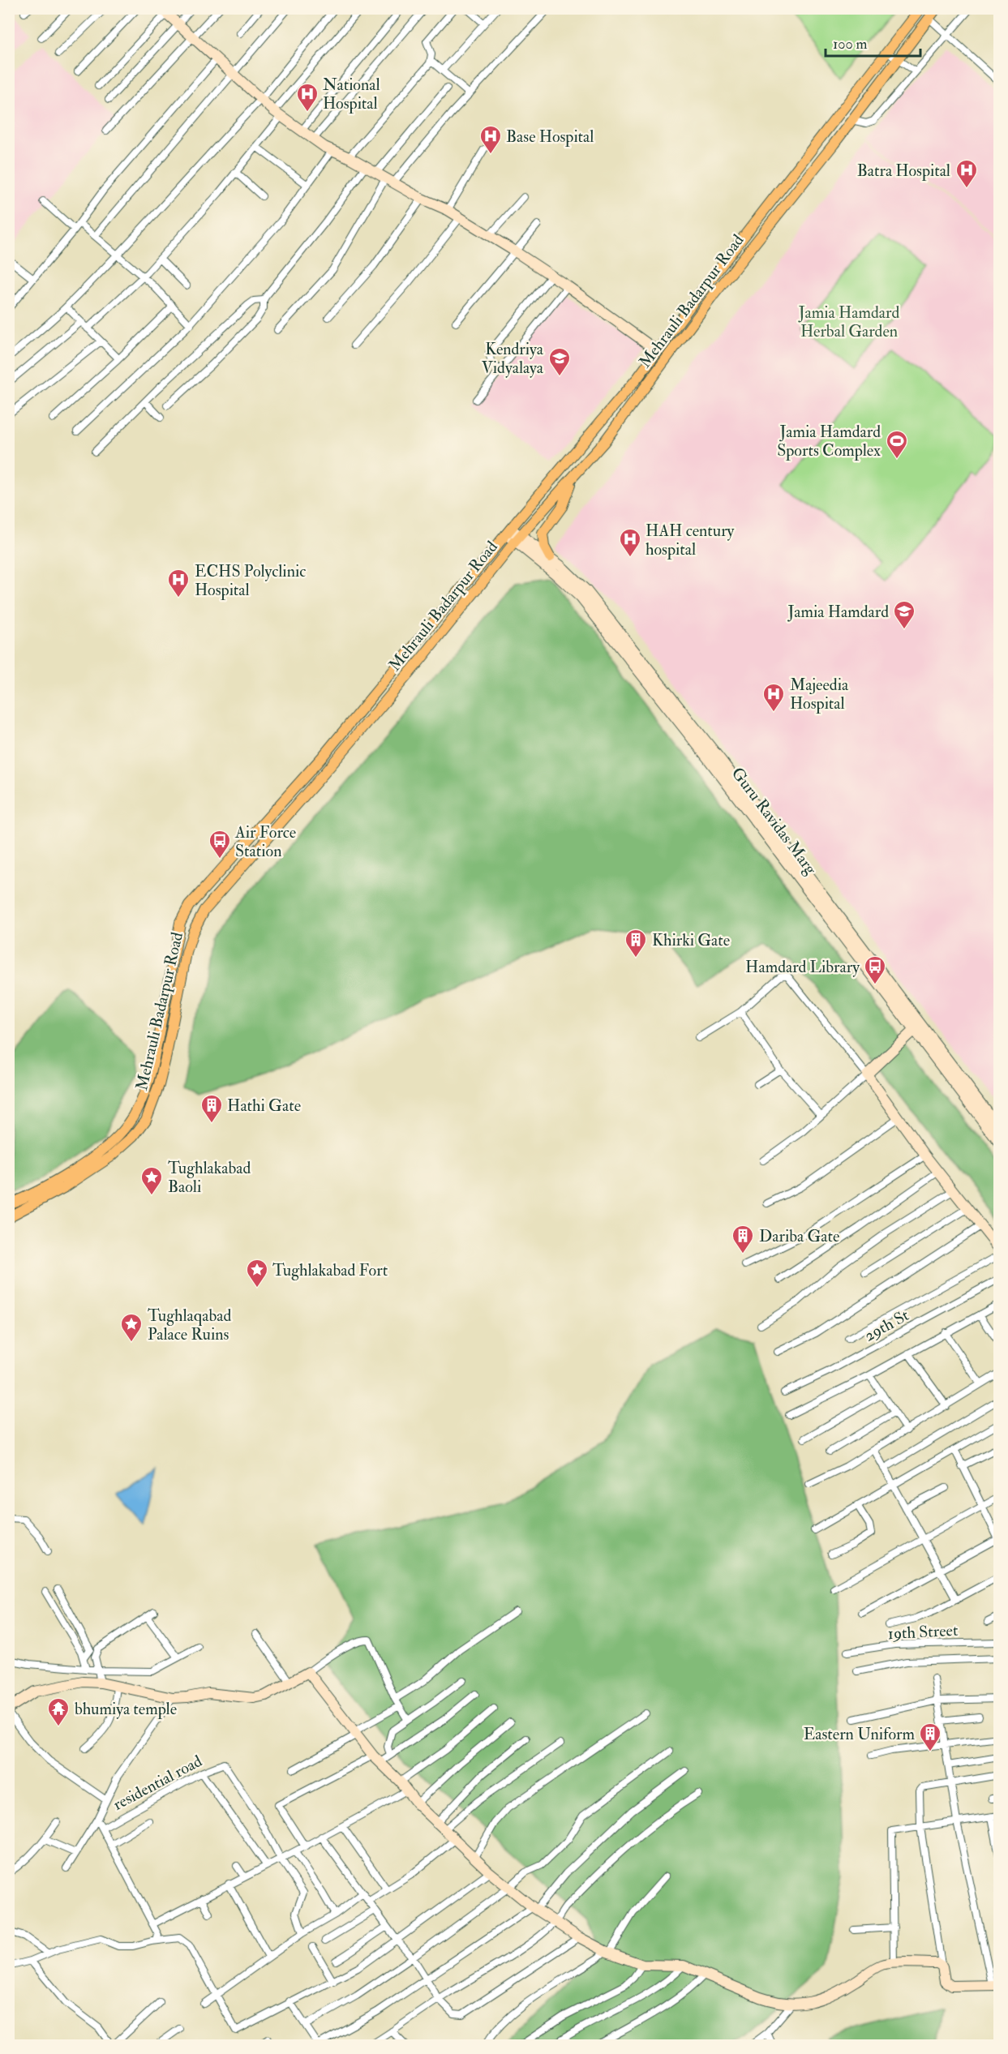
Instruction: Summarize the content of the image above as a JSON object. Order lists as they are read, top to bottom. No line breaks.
{"streets":{"main road":["Mehrauli Badarpur Road"],"street":["Guru Ravidas Marg","29th St","19th Street","residential road"]},"crossings":[["Mehrauli Badarpur Road","Guru Ravidas Marg"]],"parks":["Jamia Hamdard Herbal Garden"],"places":{"hospital":["National Hospital","Base Hospital","Batra Hospital","HAH century hospital","ECHS Polyclinic Hospital","Majeedia Hospital"],"school or university":["Kendriya Vidyalaya","Jamia Hamdard"],"sports":["Jamia Hamdard Sports Complex"],"bus stop":["Air Force Station","Hamdard Library"],"building":["Khirki Gate","Hathi Gate","Dariba Gate","Eastern Uniform"],"place":["Tughlakabad Baoli","Tughlakabad Fort","Tughlaqabad Palace Ruins"],"temple":["bhumiya temple"]},"scale_bar":"100 m"}
